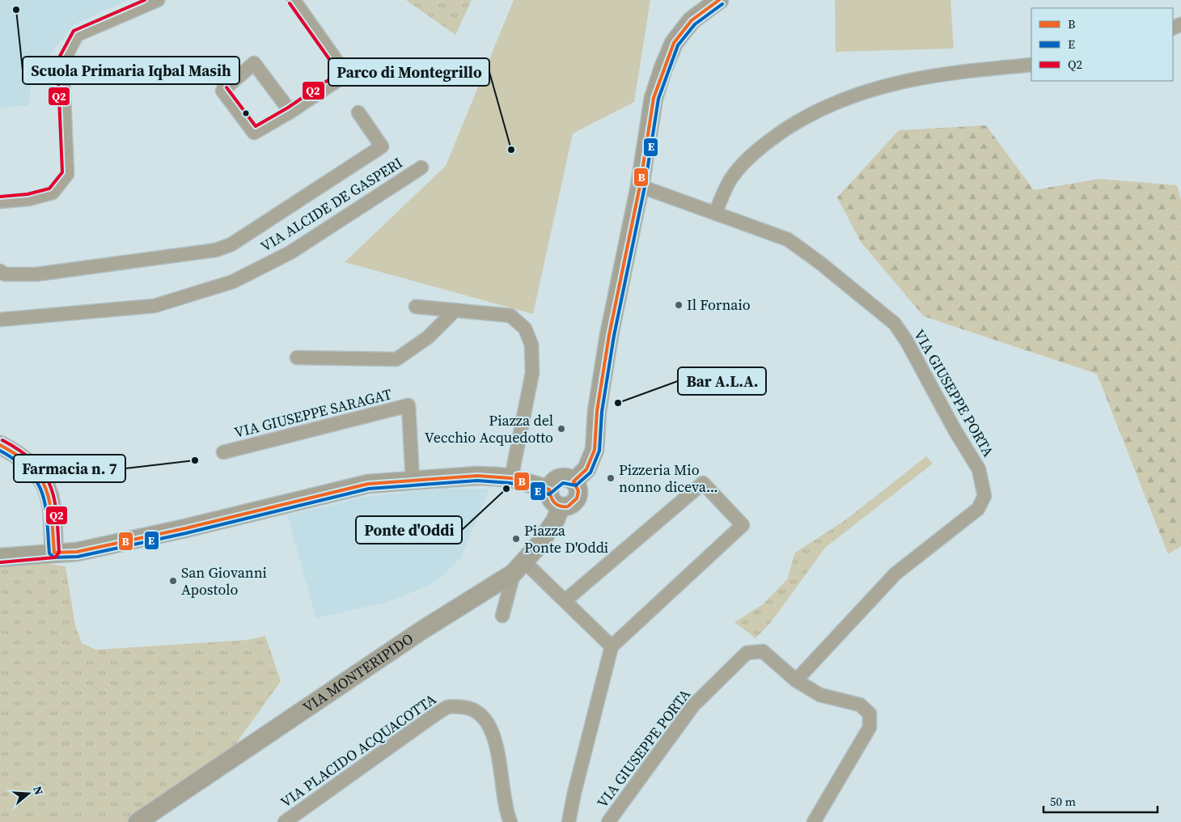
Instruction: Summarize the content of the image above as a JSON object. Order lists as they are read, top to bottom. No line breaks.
{"streets":{"street":["VIA ALCIDE DE GASPERI","VIA GIUSEPPE PORTA","VIA GIUSEPPE SARAGAT","VIA MONTERIPIDO","VIA PLACIDO ACQUACOTTA"]},"places":["Scuola Primaria Iqbal Masih","Parco di Montegrillo","Il Fornaio","Bar A.L.A.","Piazza del Vecchio Acquedotto","Farmacia n. 7","Pizzeria Mio nonno diceva...","Ponte d'Oddi","Piazza Ponte D'Oddi","San Giovanni Apostolo"],"lines":["transit line B","transit line Q2","transit line E"],"legend":["B","E","Q2"],"scale_bar":"50 m","north":"right"}
